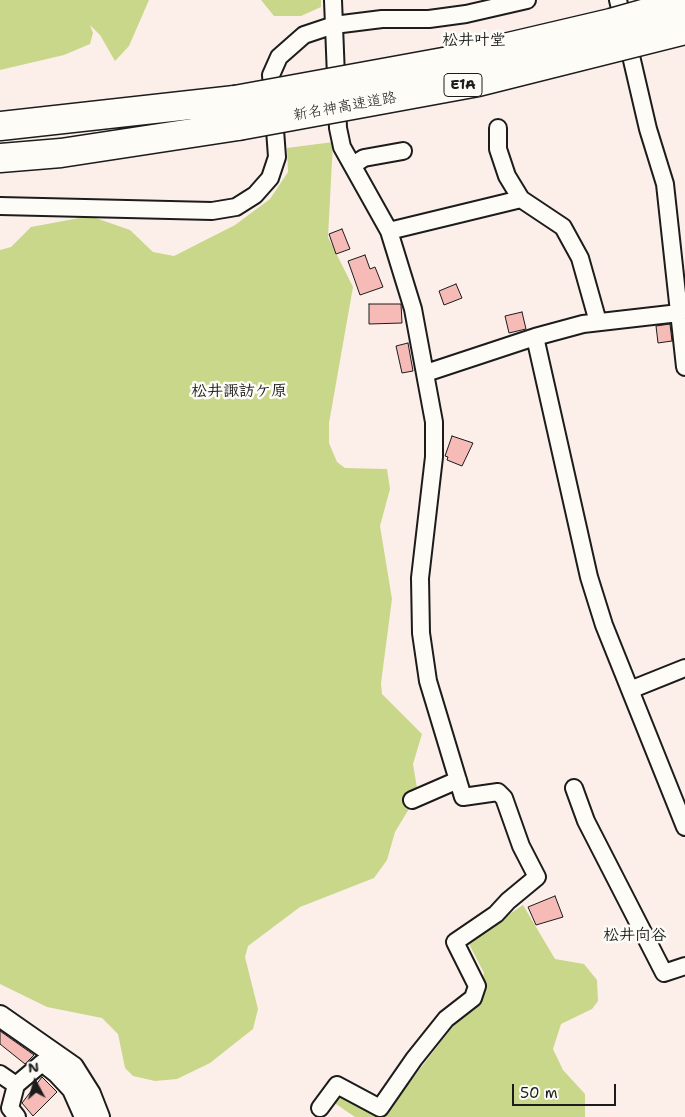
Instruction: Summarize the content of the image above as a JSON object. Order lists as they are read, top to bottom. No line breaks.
{"streets":{"highway":["E1A","新名神高速道路"]},"districts":["松井叶堂","松井諏訪ケ原","松井向谷"],"scale_bar":"50 m","north":"top"}
